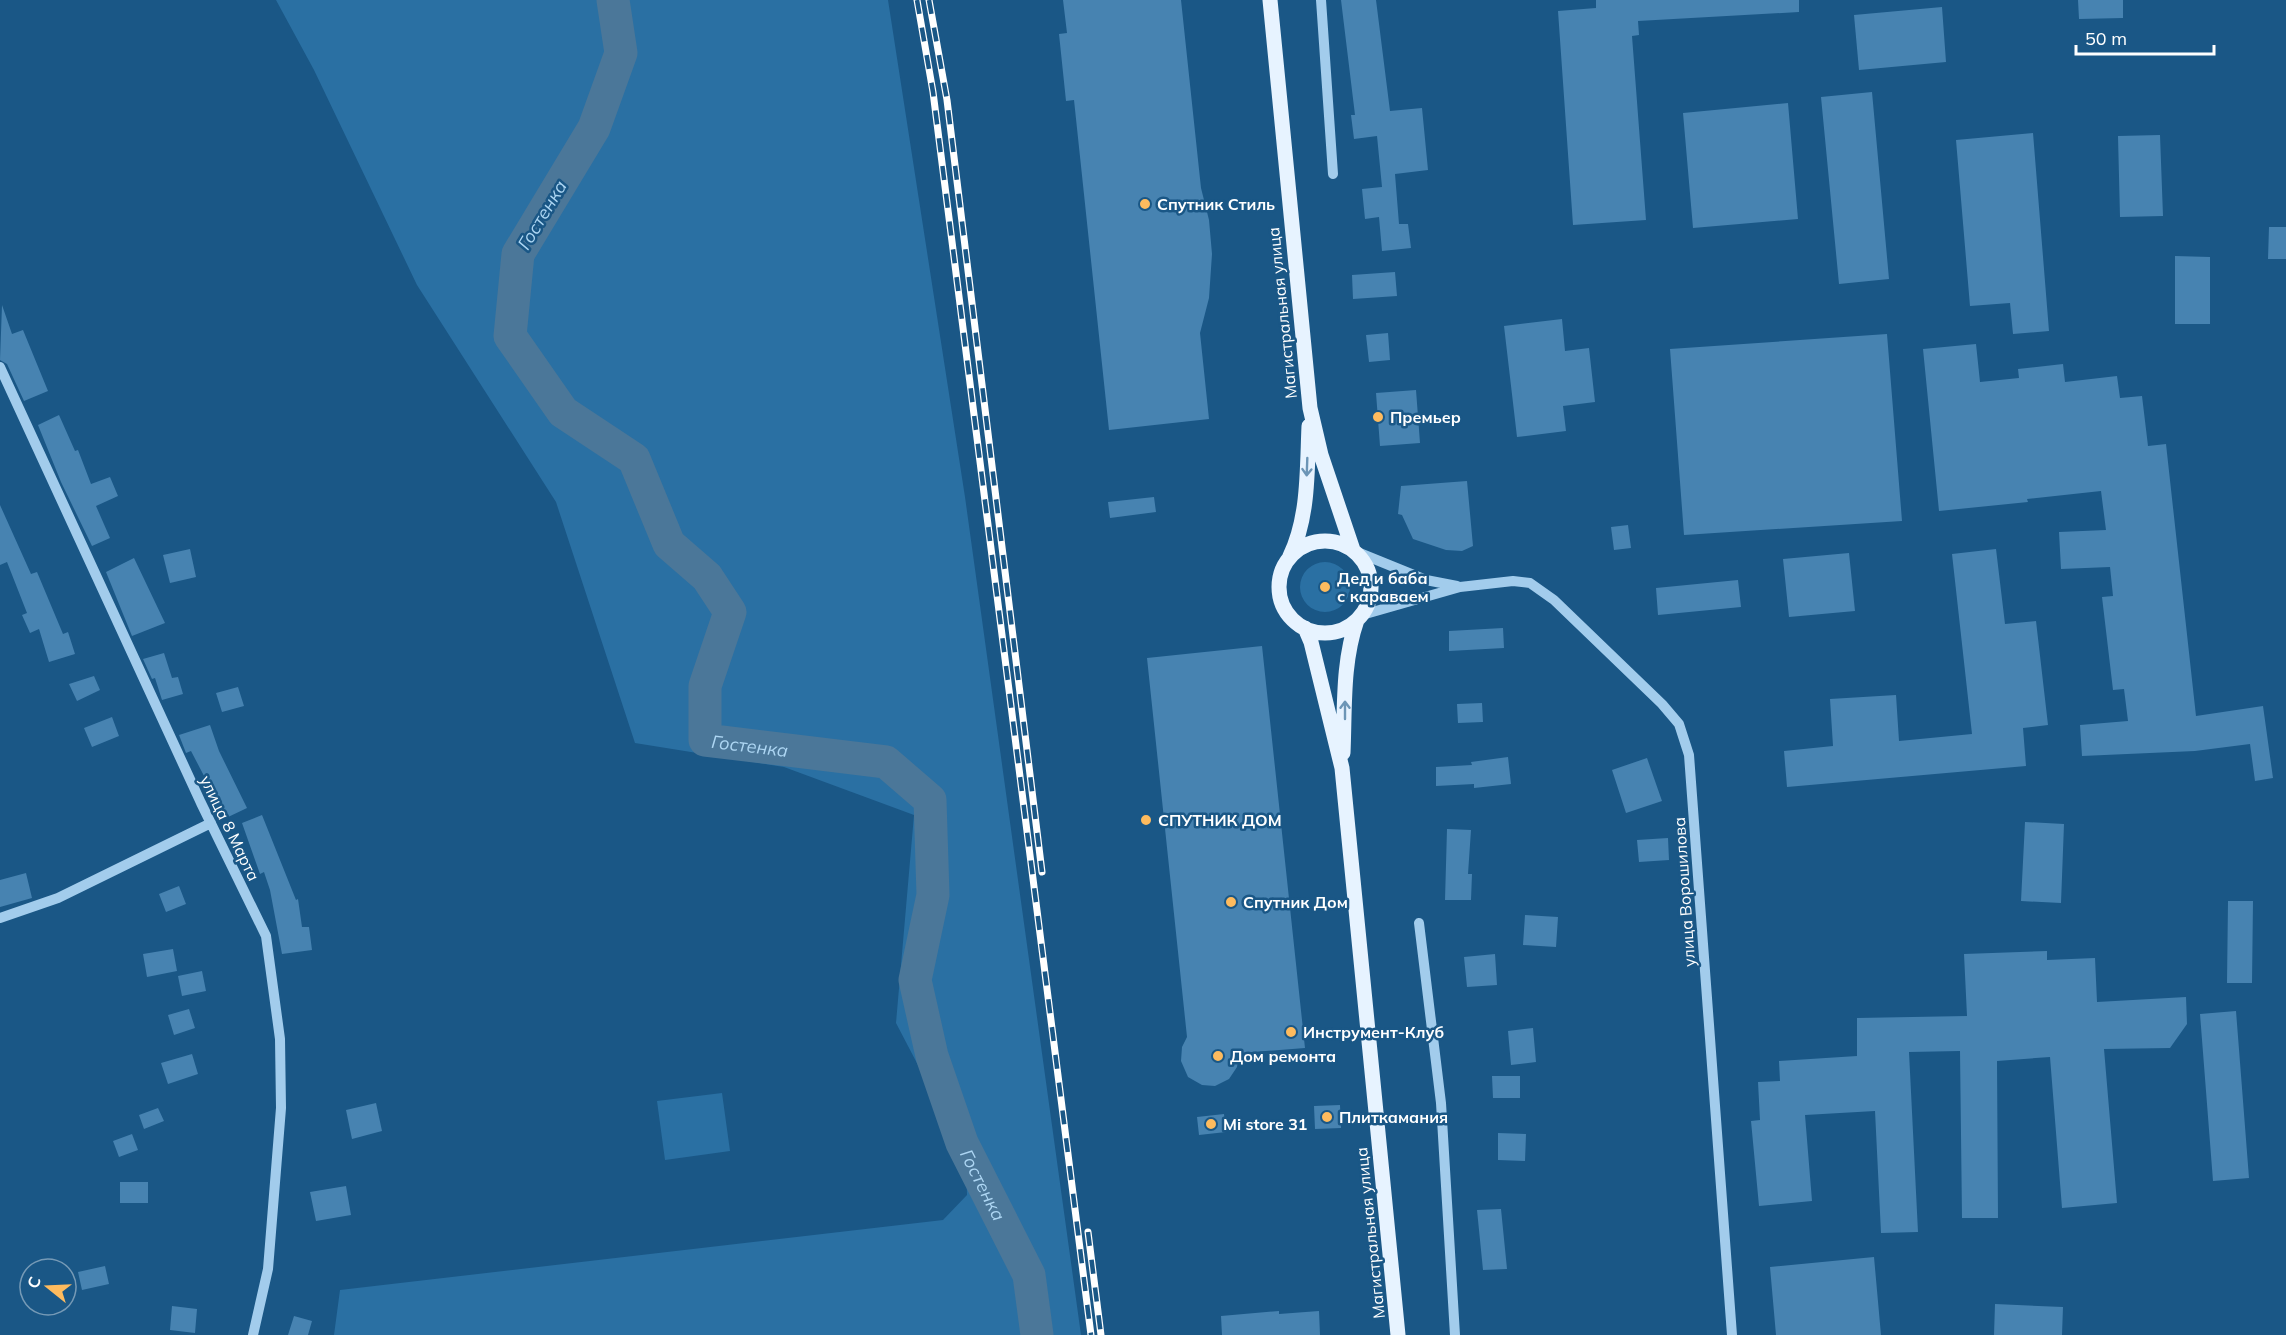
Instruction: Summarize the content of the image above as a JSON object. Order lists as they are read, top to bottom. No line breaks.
{"streets":{"main road":["Магистральная улица"],"street":["улица 8 Марта","улица Ворошилова"]},"water":["Гостенка"],"places":["Спутник Стиль","Премьер","Дед и баба с караваем","СПУТНИК ДОМ","Спутник Дом","Инструмент-Клуб","Дом ремонта","Плиткамания","Mi store 31"],"scale_bar":"50 m","north":"left"}
